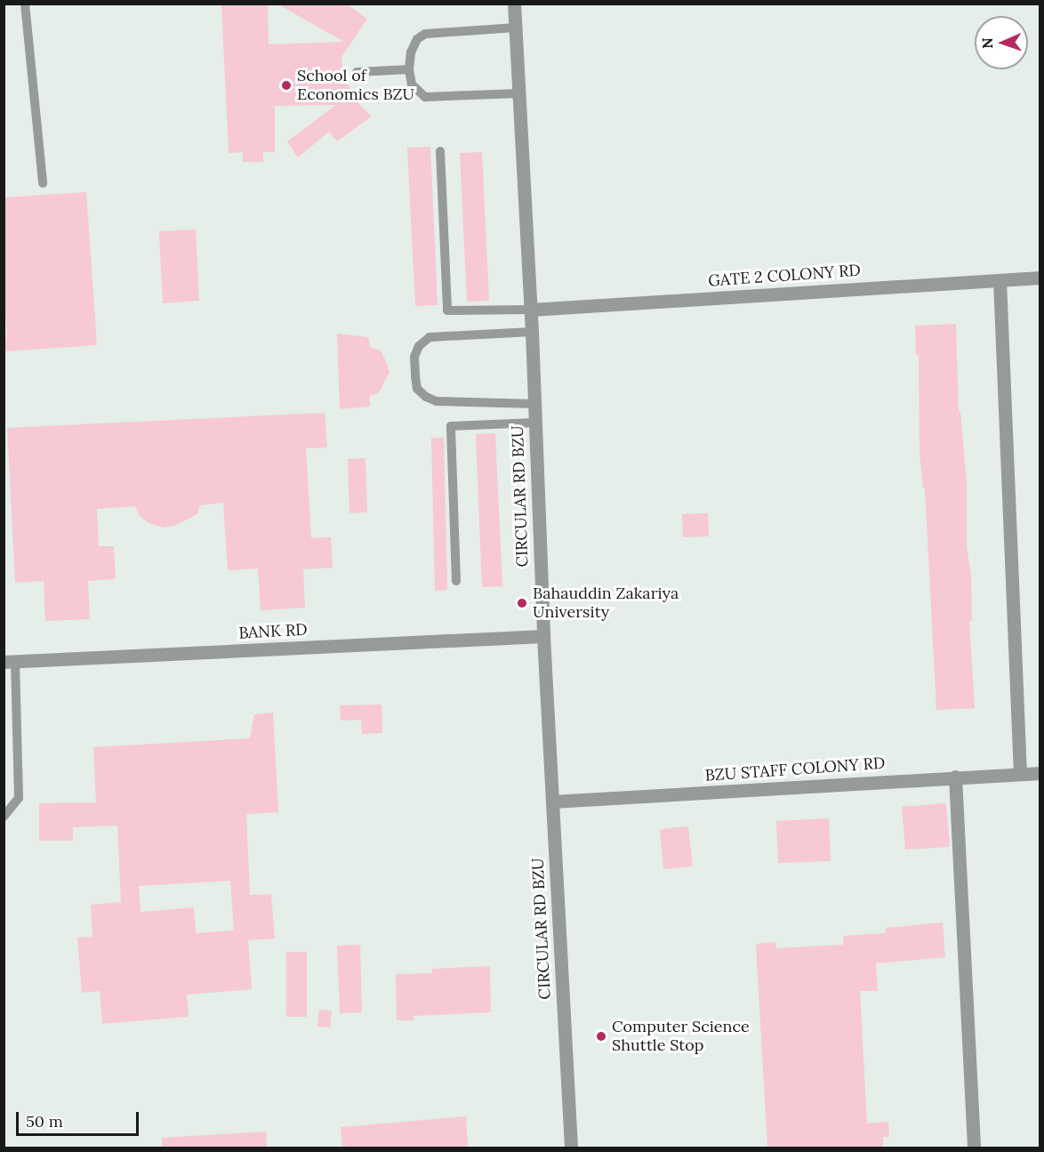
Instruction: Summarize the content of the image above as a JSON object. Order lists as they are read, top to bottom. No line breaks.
{"streets":{"street":["GATE 2 COLONY RD","CIRCULAR RD BZU","BANK RD","BZU STAFF COLONY RD"]},"crossings":[["GATE 2 COLONY RD","CIRCULAR RD BZU"],["CIRCULAR RD BZU","BANK RD"],["CIRCULAR RD BZU","BZU STAFF COLONY RD"]],"places":["School of Economics BZU","Bahauddin Zakariya University","Computer Science Shuttle Stop"],"scale_bar":"50 m","north":"left"}
